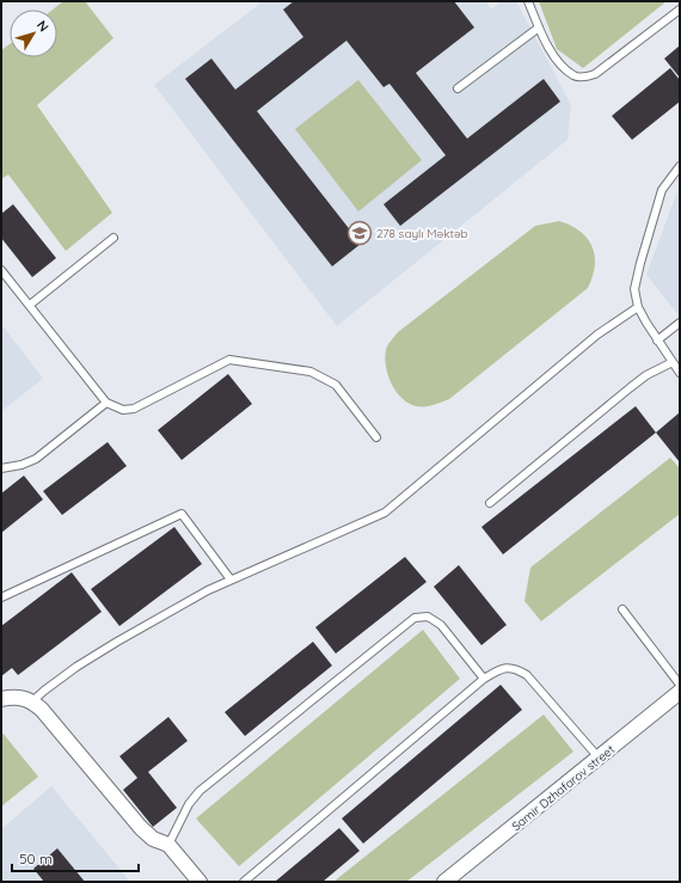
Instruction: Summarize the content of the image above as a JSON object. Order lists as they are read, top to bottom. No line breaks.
{"streets":{"street":["Samir Dzhafarov street"]},"places":{"school or university":["278 saylı Məktəb"]},"scale_bar":"50 m","north":"top right"}
